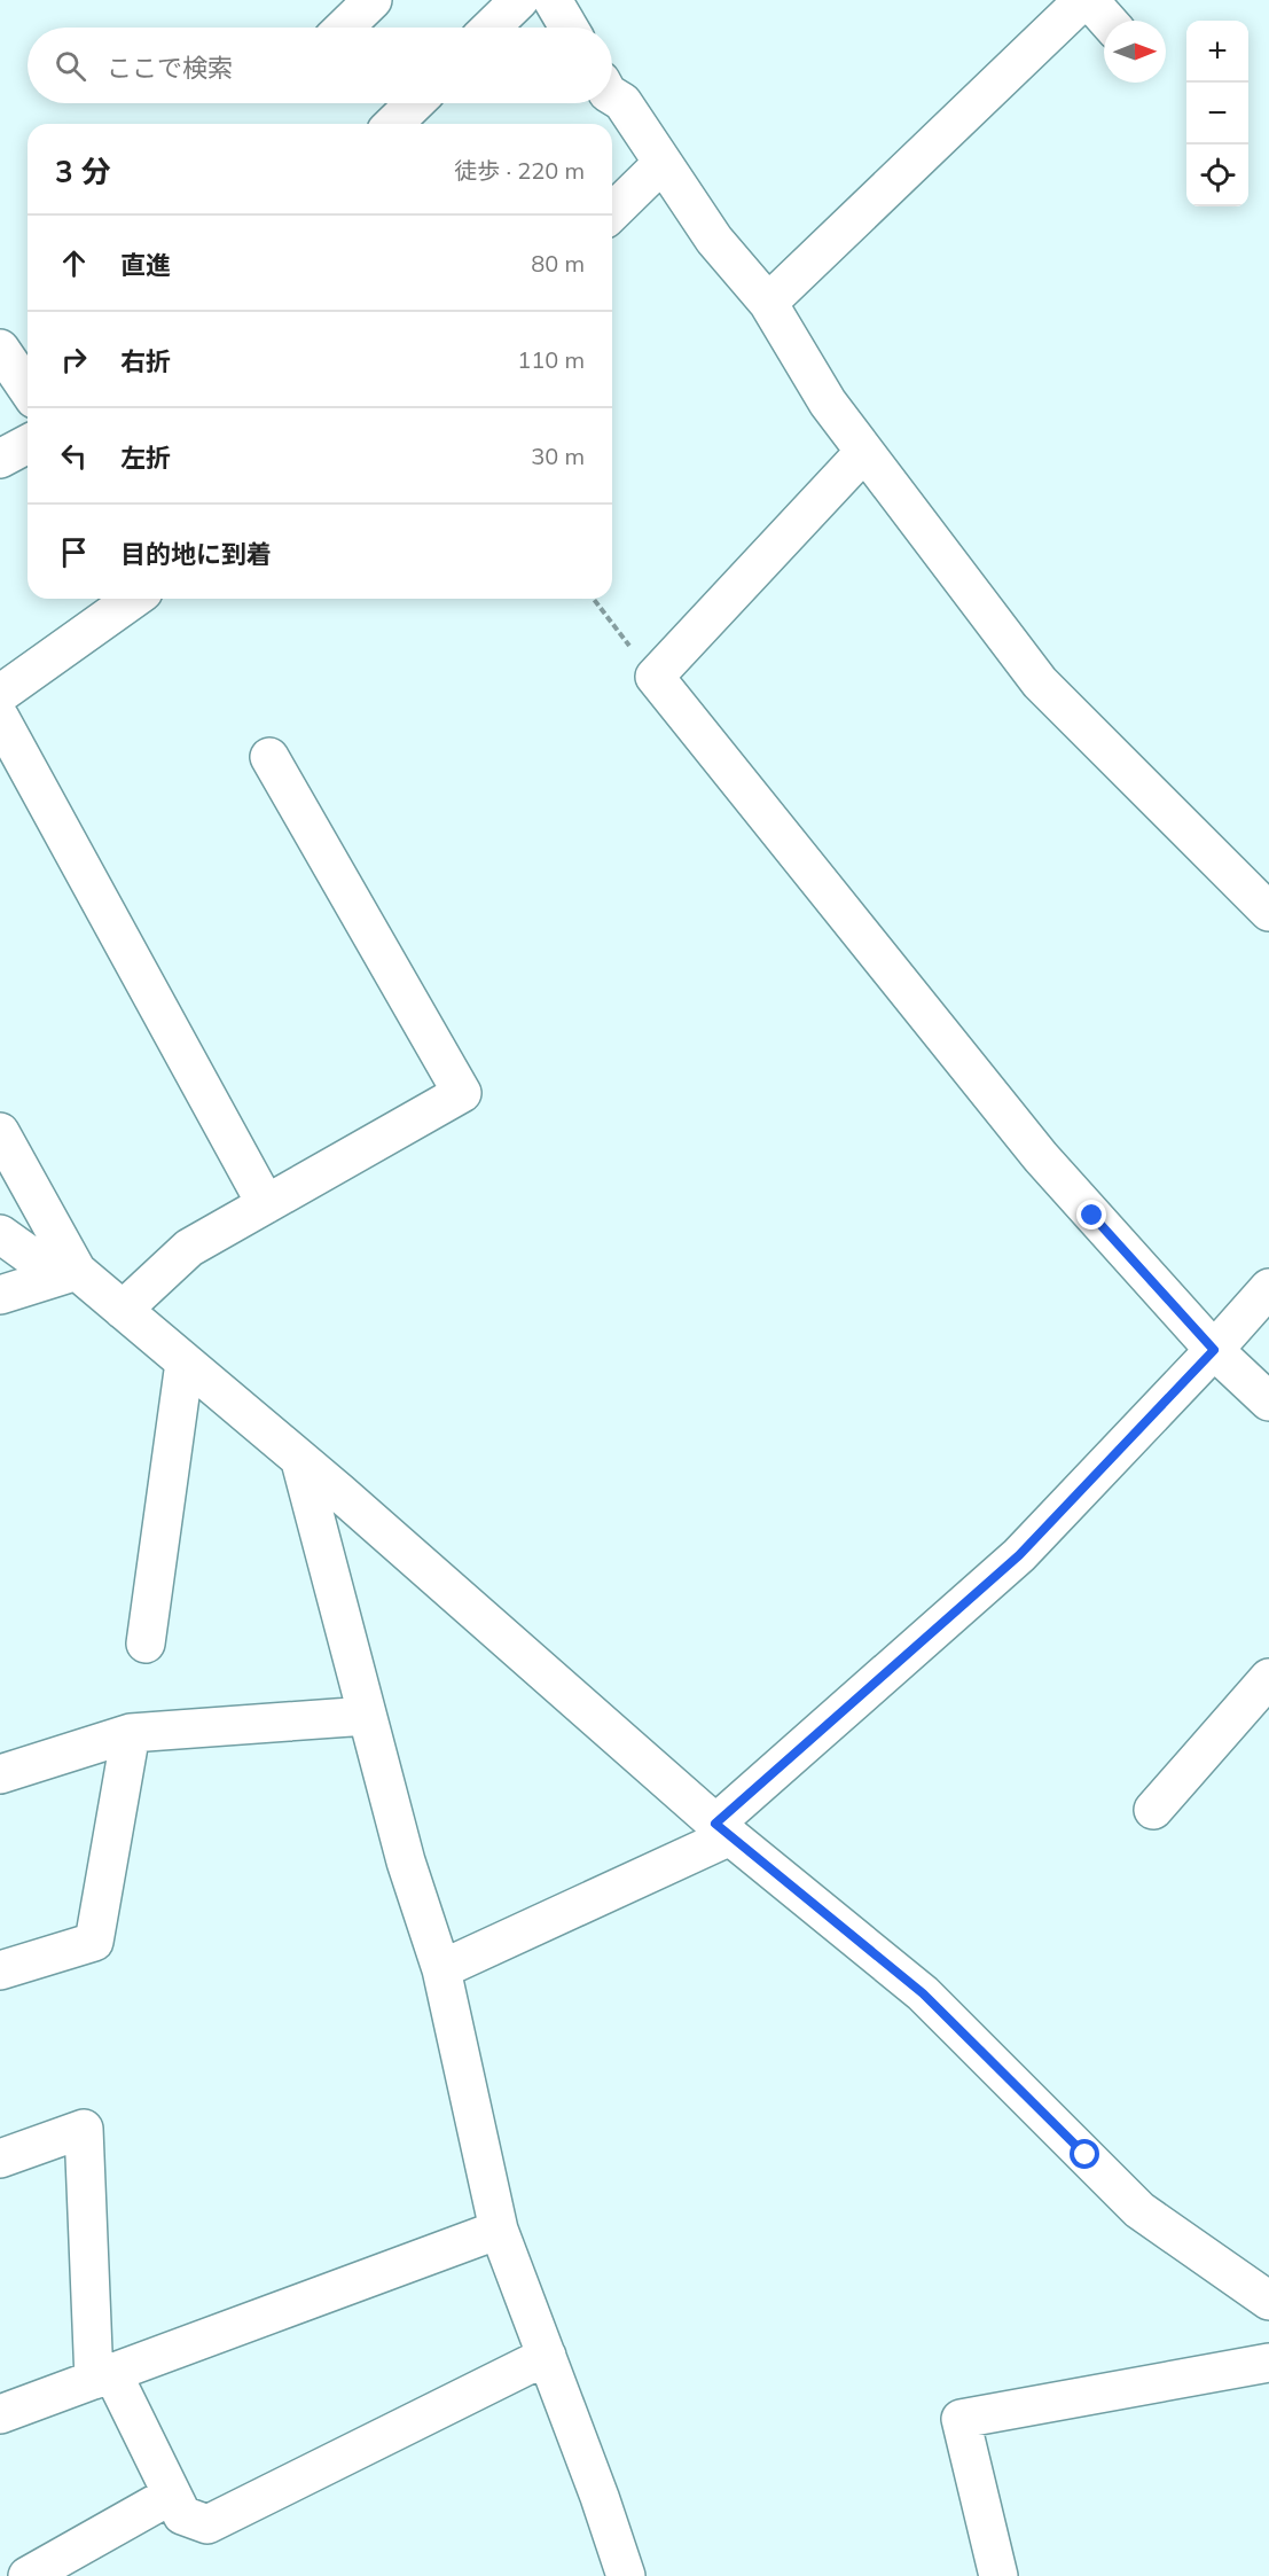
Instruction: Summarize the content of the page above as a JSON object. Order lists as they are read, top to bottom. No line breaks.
{"north":"right","page":{"map_buttons":["+","−"],"search":"ここで検索","heading":["3 分","徒歩 · 220 m"],"list":[["直進","80 m"],["右折","110 m"],["左折","30 m"],"目的地に到着"]}}
